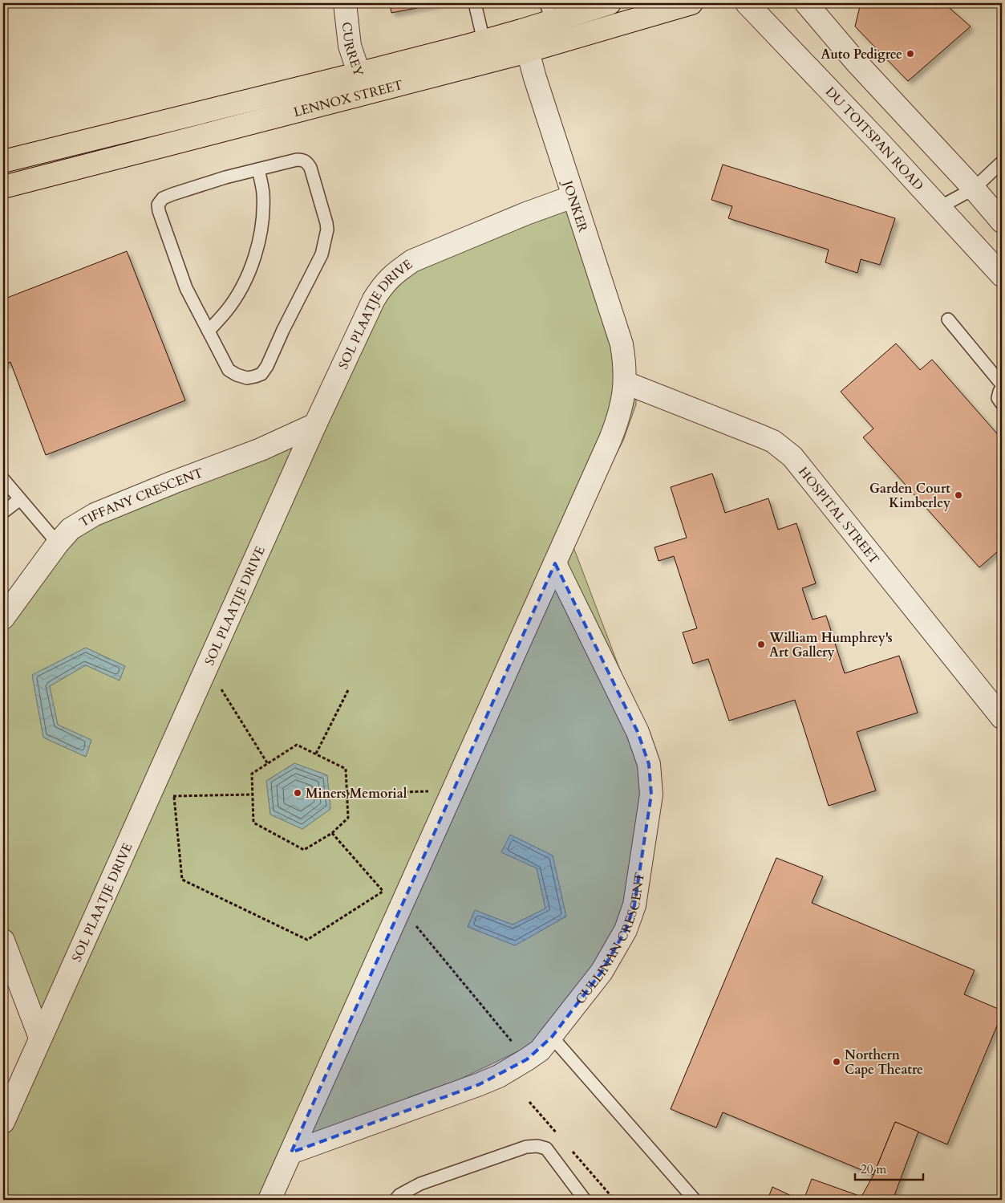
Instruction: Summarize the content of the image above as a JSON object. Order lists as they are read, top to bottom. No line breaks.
{"streets":{"highway":["LENNOX STREET"],"street":["CURREY","DU TOITSPAN ROAD","JONKER","SOL PLAATJE DRIVE","TIFFANY CRESCENT","HOSPITAL STREET","CULLINAN CRESCENT"]},"crossings":[["CURREY","LENNOX STREET"],["LENNOX STREET","JONKER"],["JONKER","SOL PLAATJE DRIVE"],["JONKER","HOSPITAL STREET"],["SOL PLAATJE DRIVE","TIFFANY CRESCENT"]],"places":["Auto Pedigree","Garden Court Kimberley","William Humphrey's Art Gallery","Miners Memorial","Northern Cape Theatre"],"scale_bar":"20 m"}
